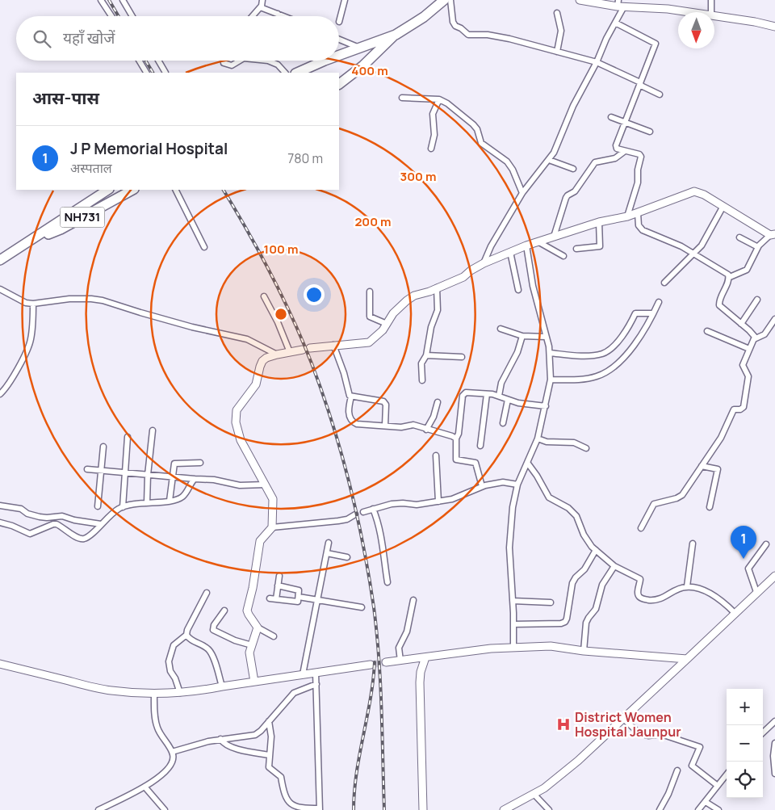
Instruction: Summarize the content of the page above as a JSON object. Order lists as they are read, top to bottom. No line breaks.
{"streets":{"highway":["NH731"]},"places":{"hospital":["District Women Hospital Jaunpur"]},"north":"bottom","page":{"search":"यहाँ खोजें","heading":"आस-पास","list":[{"mark":"1","name":"J P Memorial Hospital","note":"अस्पताल","value":"780 m"}],"pins":"1","map_buttons":["+","−"]},"rings":["400 m","300 m","200 m","100 m"]}
